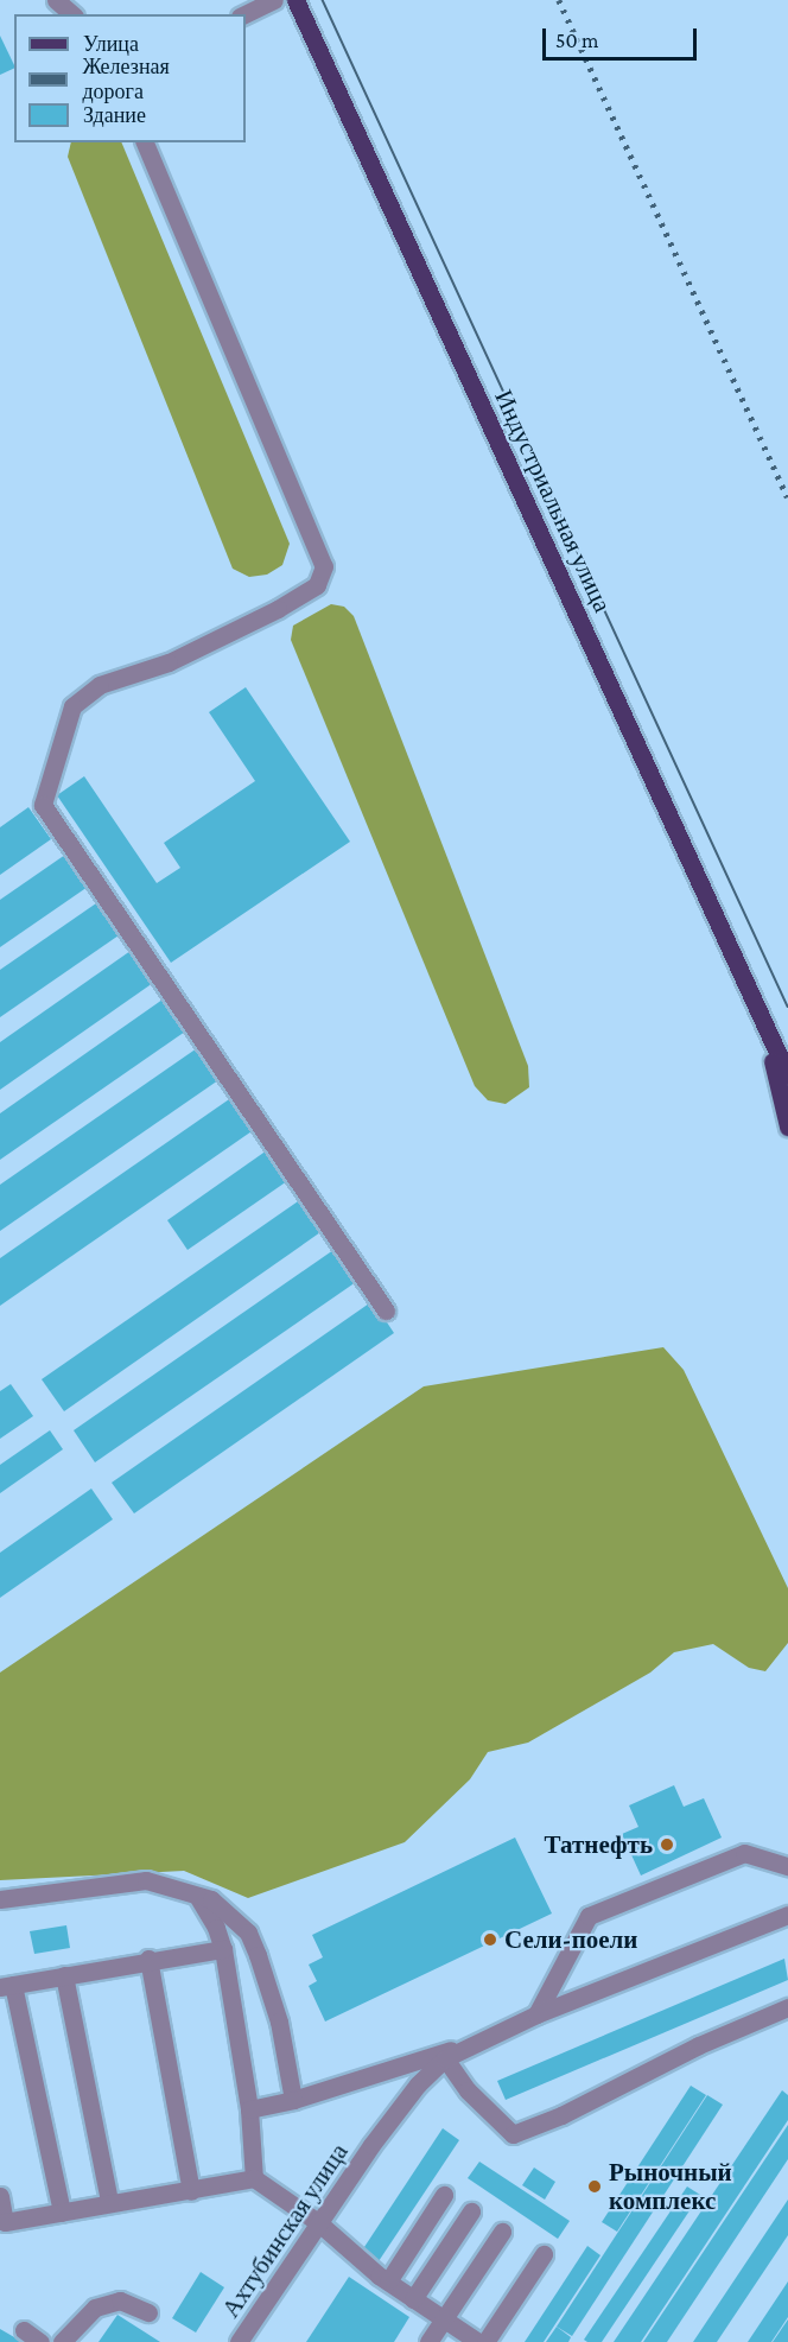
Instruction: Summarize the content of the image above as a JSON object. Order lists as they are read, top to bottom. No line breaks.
{"streets":{"main road":["Индустриальная улица"],"street":["Ахтубинская улица"]},"places":["Татнефть","Сели-поели","Рыночный комплекс"],"legend":["Улица","Железная дорога","Здание"],"scale_bar":"50 m"}
